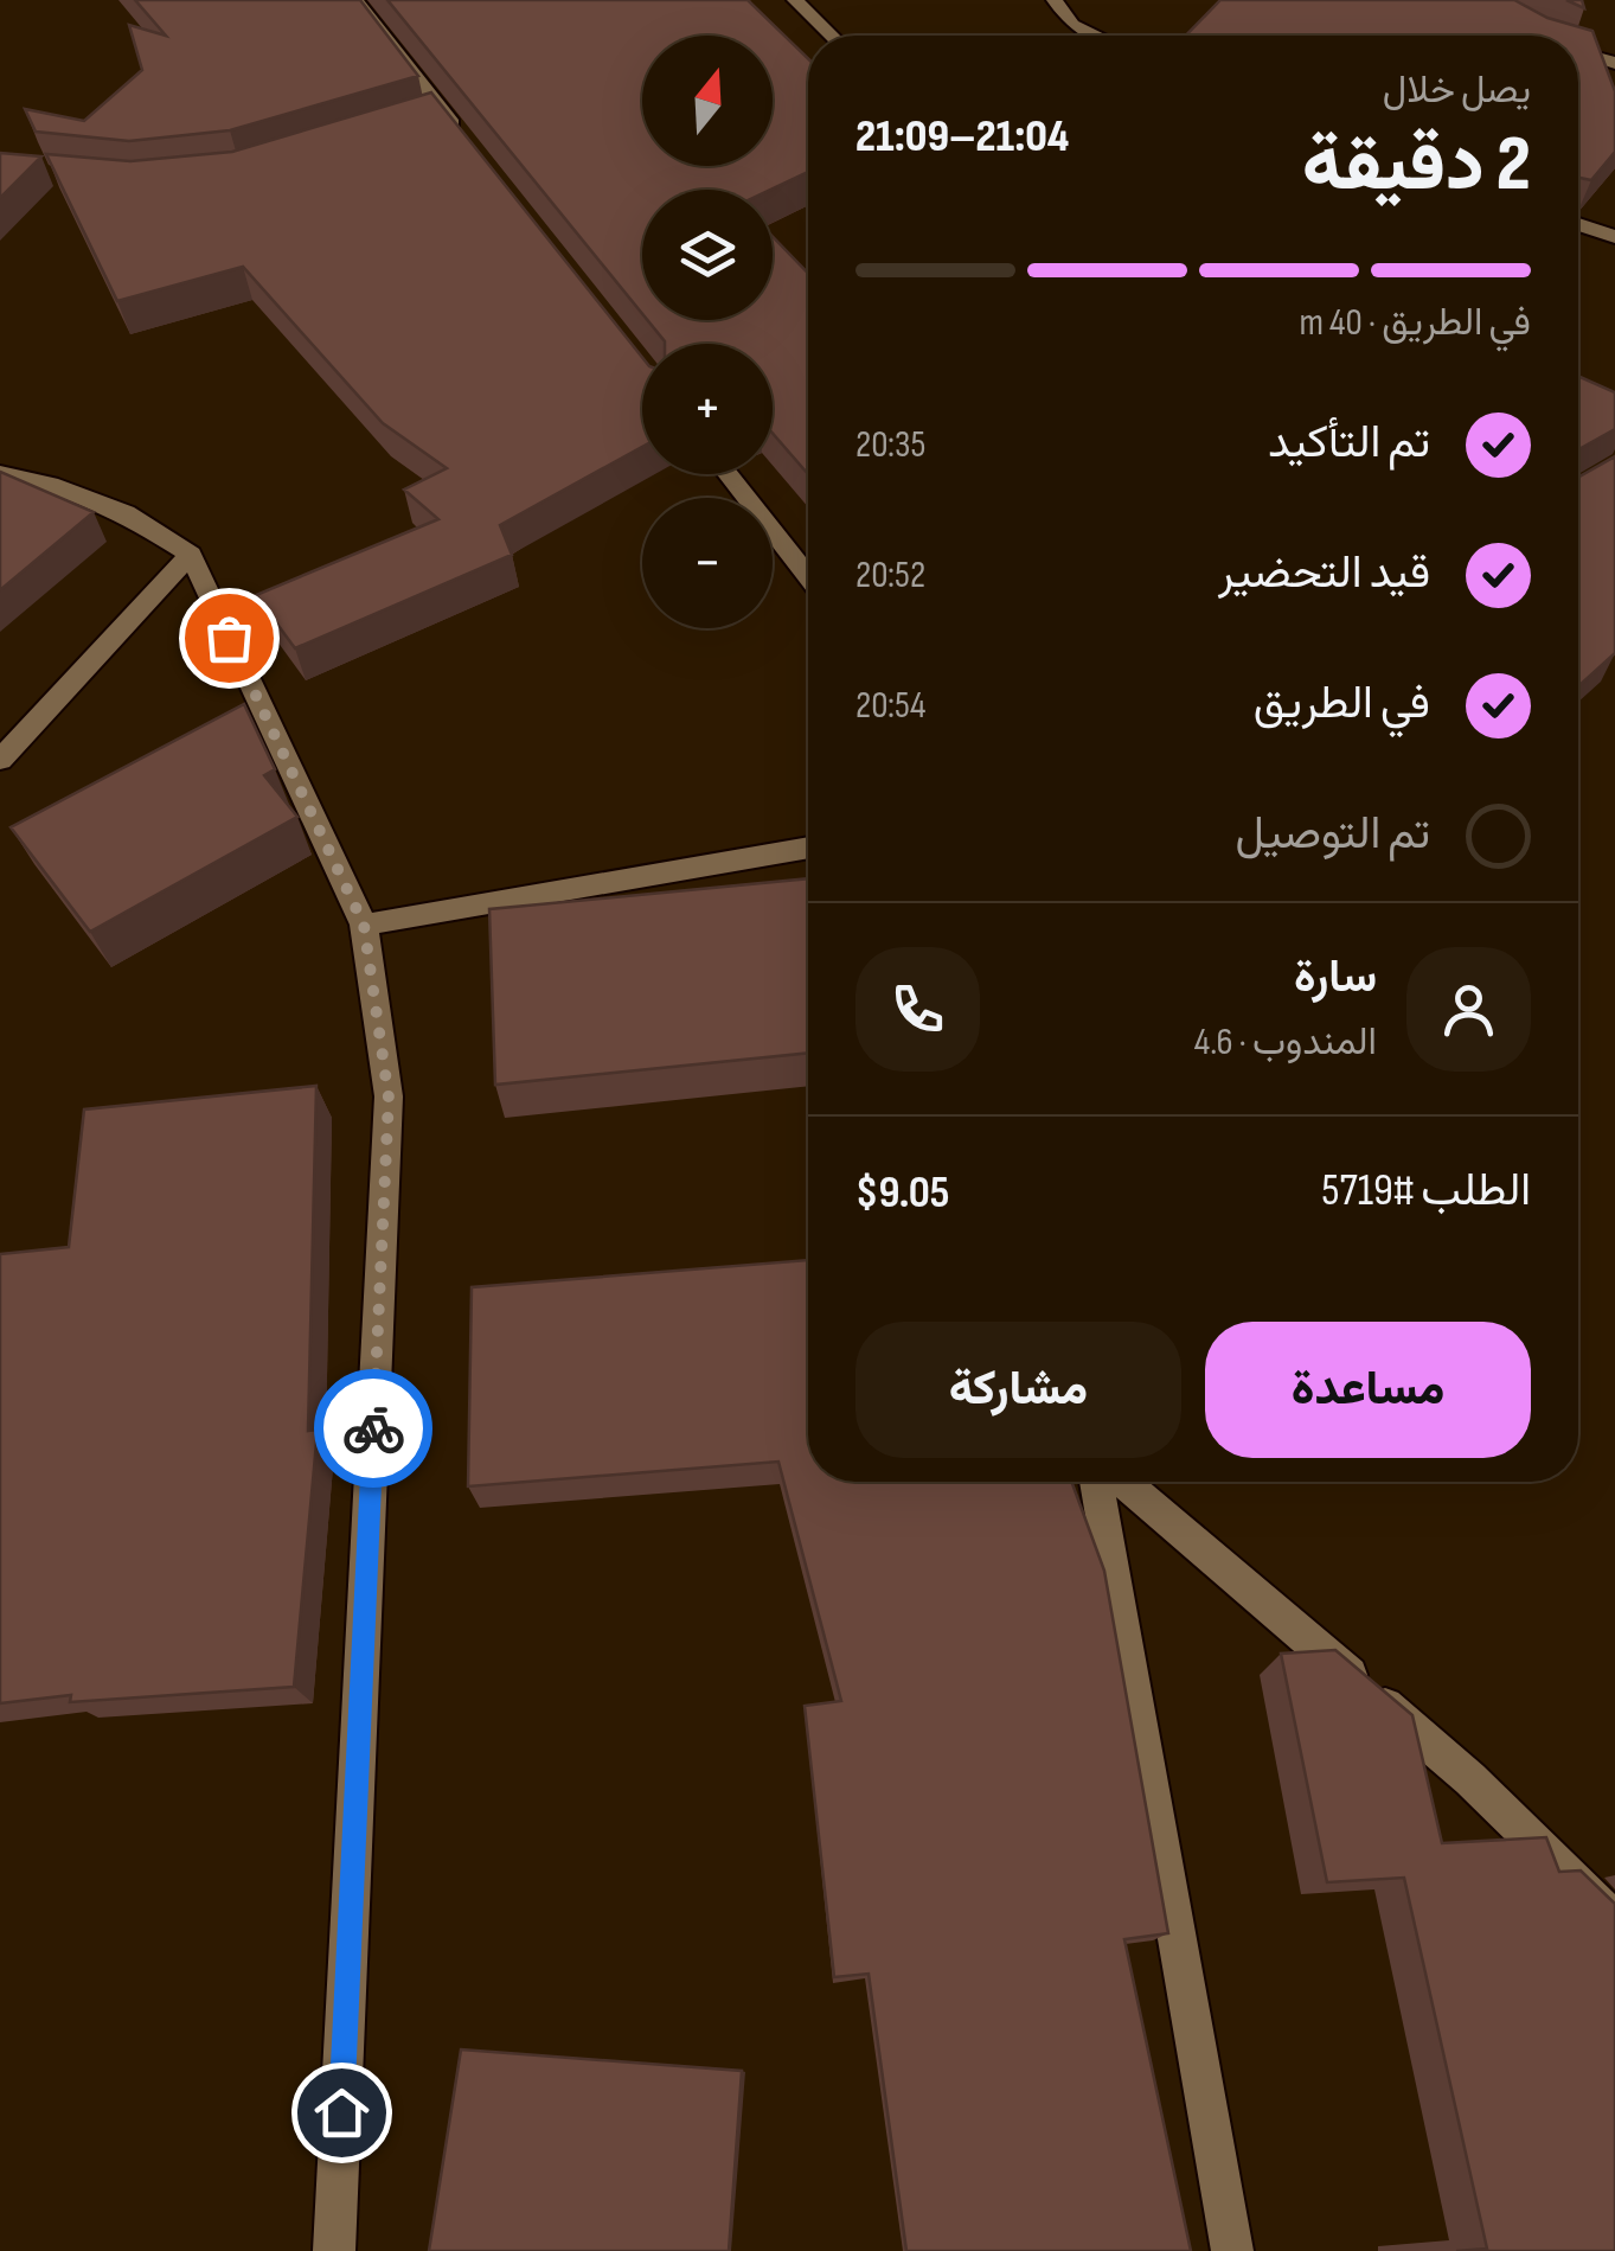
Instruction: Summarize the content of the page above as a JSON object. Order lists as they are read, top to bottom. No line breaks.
{"north":"top","page":{"map_buttons":["+","−"],"heading":["2 دقيقة","يصل خلال","21:04–21:09"],"panel":["سارة","المندوب · 4.6","الطلب #5719","$9.05"],"bar":"في الطريق · 40 m","list":[["تم التأكيد","20:35"],["قيد التحضير","20:52"],["في الطريق","20:54"],"تم التوصيل"],"buttons":["مساعدة","مشاركة"]}}
